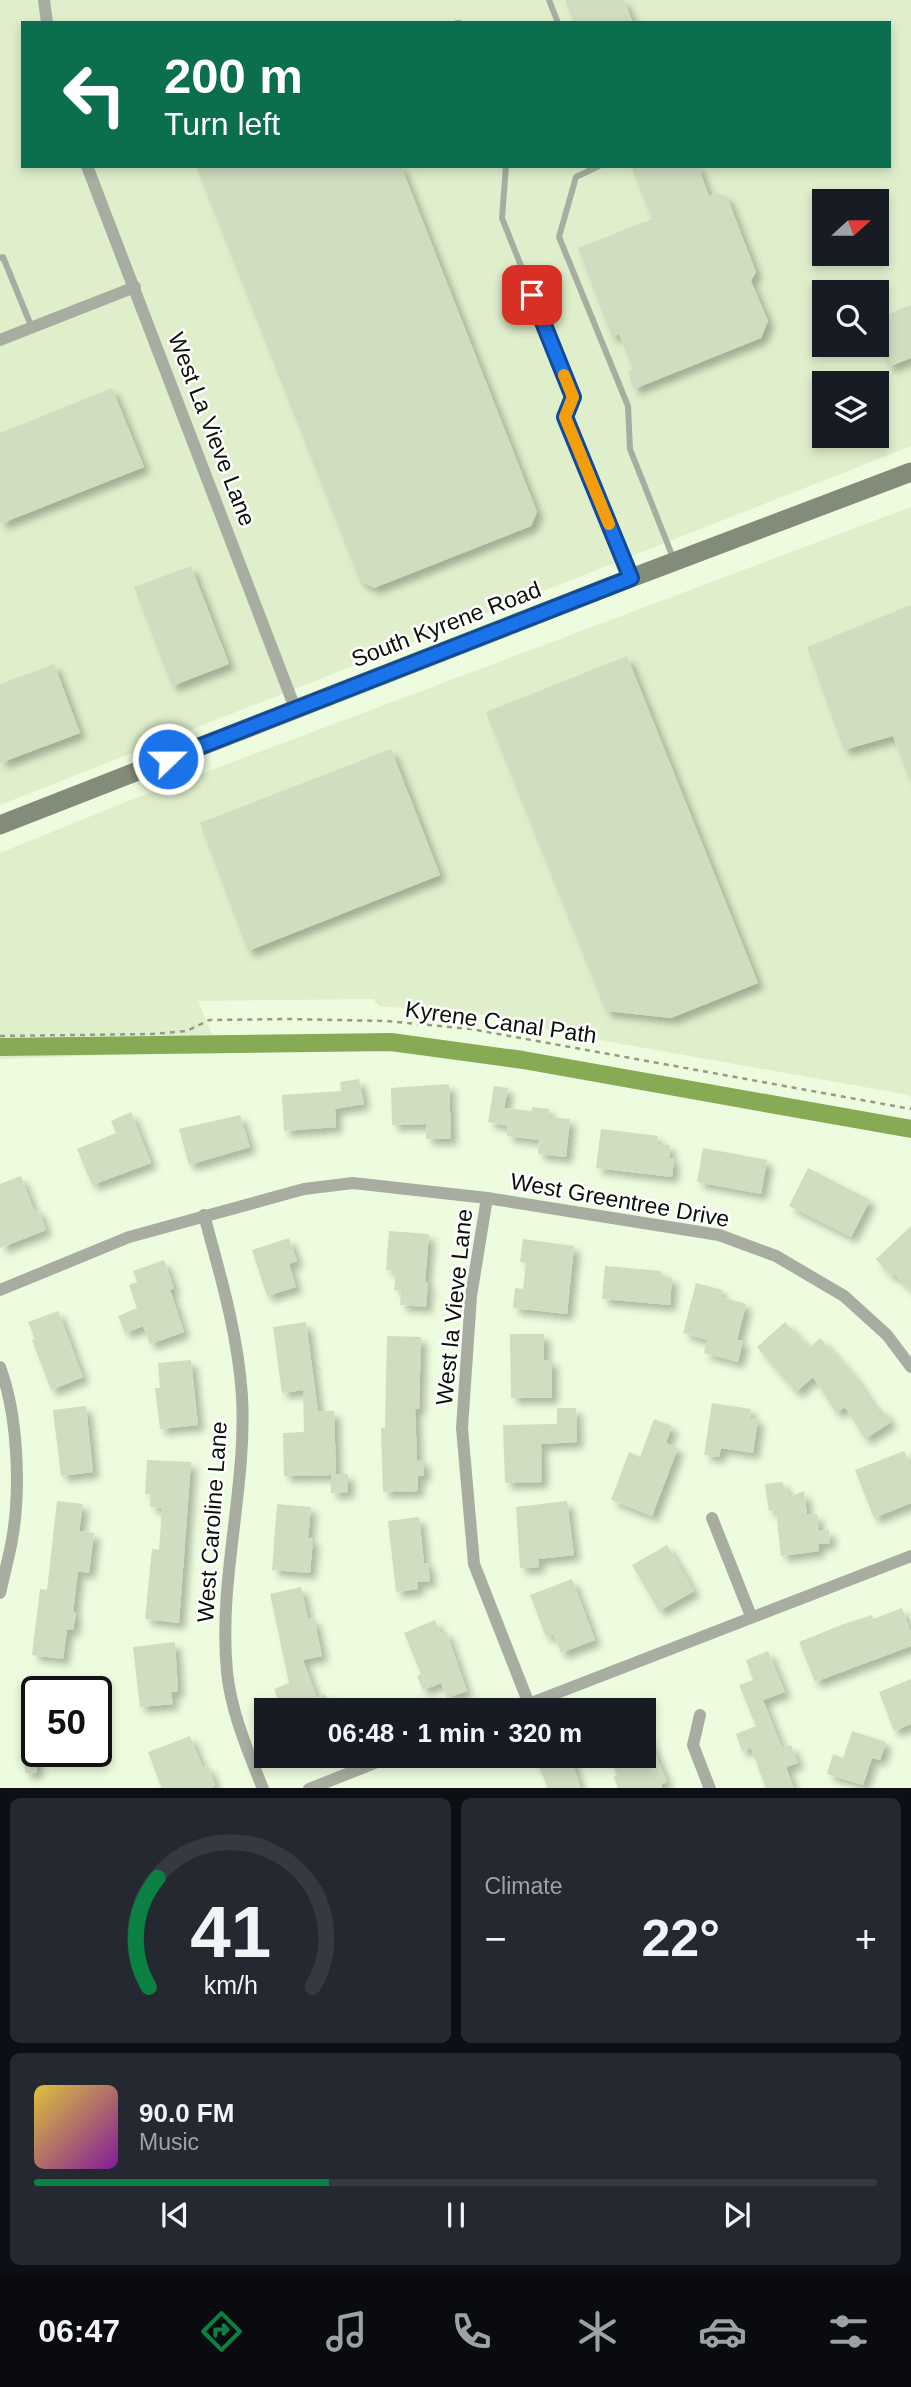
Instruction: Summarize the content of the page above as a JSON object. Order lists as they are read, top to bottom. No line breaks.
{"streets":{"main road":["South Kyrene Road"],"street":["West La Vieve Lane","West Greentree Drive","West la Vieve Lane","West Caroline Lane"],"path":["Kyrene Canal Path"]},"crossings":[["West La Vieve Lane","South Kyrene Road"],["West Greentree Drive","West la Vieve Lane"],["West Greentree Drive","West Caroline Lane"]],"north":"right","page":{"turn":["200 m","Turn left"],"limit":"50","trip":"06:48 · 1 min · 320 m","tile":"Climate","heat":["−","22°","+"],"song":["90.0 FM","Music"],"tabs":"06:47","gauge":["41","km/h"]}}
